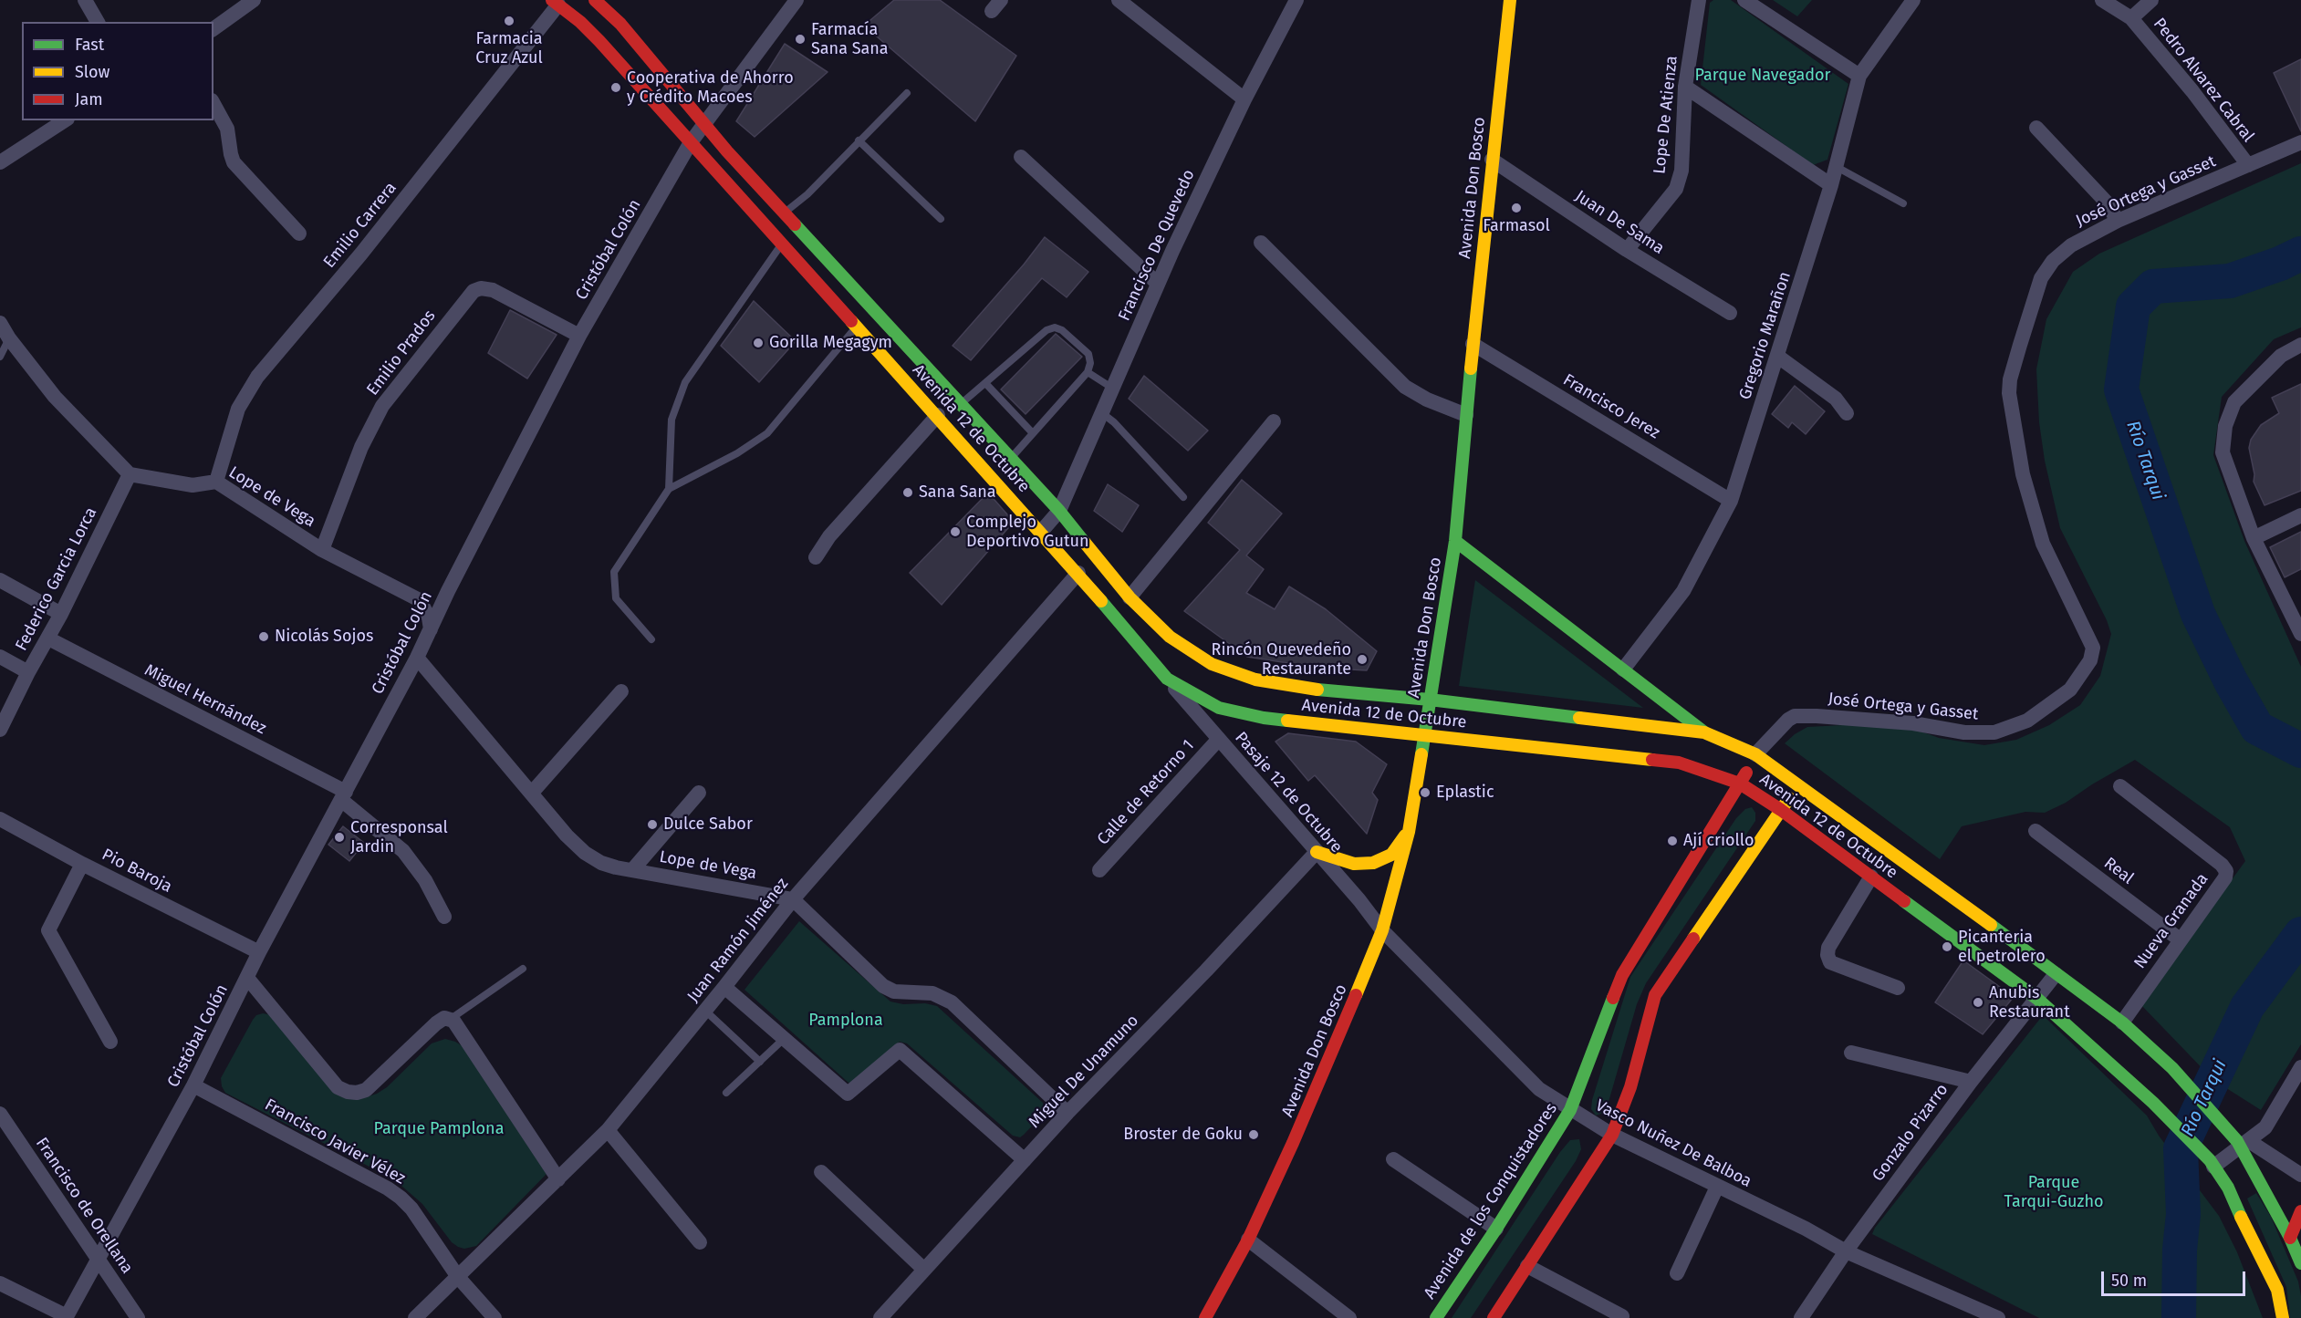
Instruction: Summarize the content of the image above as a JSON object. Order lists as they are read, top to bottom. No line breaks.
{"streets":{"main road":["Avenida Don Bosco","José Ortega y Gasset","Avenida 12 de Octubre","Avenida de los Conquistadores"],"street":["Pedro Alvarez Cabral","Lope De Atienza","Juan De Sama","Emilio Carrera","Francisco De Quevedo","Cristóbal Colón","Gregorio Marañon","Emilio Prados","Francisco Jerez","Lope de Vega","Federico Garcia Lorca","Miguel Hernández","Calle de Retorno 1","Pasaje 12 de Octubre","Pio Baroja","Real","Nueva Granada","Juan Ramón Jiménez","Miguel De Unamuno","Gonzalo Pizarro","Francisco Javier Vélez","Vasco Nuñez De Balboa","Francisco de Orellana"]},"crossings":[["Pedro Alvarez Cabral","José Ortega y Gasset"],["Lope De Atienza","Juan De Sama"],["Avenida Don Bosco","Juan De Sama"],["Avenida Don Bosco","Francisco Jerez"],["Avenida Don Bosco","Avenida 12 de Octubre"],["Avenida Don Bosco","Pasaje 12 de Octubre"],["Avenida Don Bosco","Vasco Nuñez De Balboa"],["José Ortega y Gasset","Avenida 12 de Octubre"],["José Ortega y Gasset","Avenida de los Conquistadores"],["Emilio Carrera","Avenida 12 de Octubre"],["Emilio Carrera","Lope de Vega"],["Francisco De Quevedo","Avenida 12 de Octubre"],["Cristóbal Colón","Emilio Prados"],["Cristóbal Colón","Avenida 12 de Octubre"],["Cristóbal Colón","Lope de Vega"],["Cristóbal Colón","Miguel Hernández"],["Cristóbal Colón","Pio Baroja"],["Cristóbal Colón","Francisco Javier Vélez"],["Cristóbal Colón","Francisco de Orellana"],["Gregorio Marañon","Francisco Jerez"],["Emilio Prados","Lope de Vega"],["Avenida 12 de Octubre","Pasaje 12 de Octubre"],["Avenida 12 de Octubre","Nueva Granada"],["Avenida 12 de Octubre","Juan Ramón Jiménez"],["Avenida 12 de Octubre","Gonzalo Pizarro"],["Avenida 12 de Octubre","Avenida de los Conquistadores"],["Lope de Vega","Federico Garcia Lorca"],["Lope de Vega","Juan Ramón Jiménez"],["Federico Garcia Lorca","Miguel Hernández"],["Calle de Retorno 1","Pasaje 12 de Octubre"],["Pasaje 12 de Octubre","Miguel De Unamuno"],["Pasaje 12 de Octubre","Vasco Nuñez De Balboa"],["Real","Nueva Granada"],["Juan Ramón Jiménez","Francisco Javier Vélez"],["Gonzalo Pizarro","Vasco Nuñez De Balboa"],["Vasco Nuñez De Balboa","Avenida de los Conquistadores"]],"water":["Río Tarqui"],"parks":["Parque Navegador","Pamplona","Parque Pamplona","Parque Tarqui-Guzho"],"places":["Farmacia Cruz Azul","Farmacía Sana Sana","Cooperativa de Ahorro y Crédito Macoes","Farmasol","Gorilla Megagym","Sana Sana","Complejo Deportivo Gutun","Nicolás Sojos","Rincón Quevedeño Restaurante","Eplastic","Dulce Sabor","Corresponsal Jardin","Ají criollo","Picanteria el petrolero","Anubis Restaurant","Broster de Goku"],"legend":["Fast","Slow","Jam"],"scale_bar":"50 m"}
